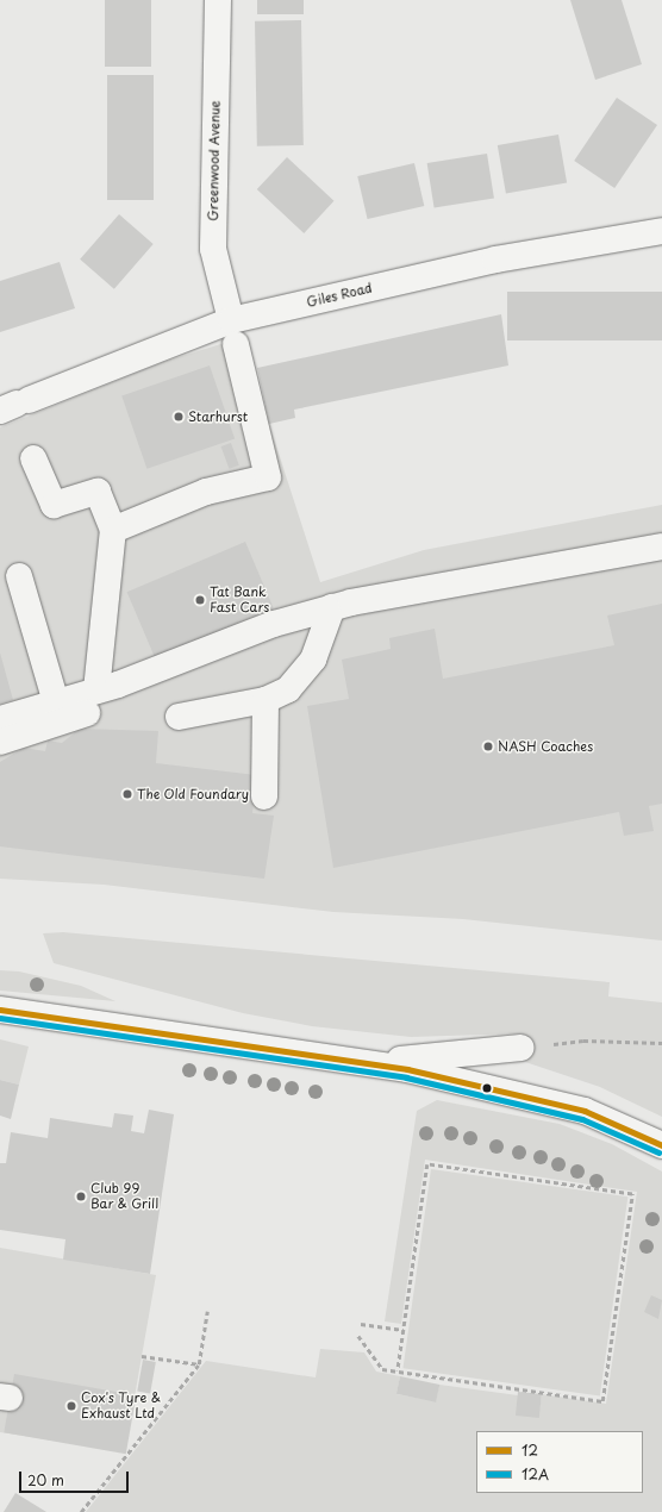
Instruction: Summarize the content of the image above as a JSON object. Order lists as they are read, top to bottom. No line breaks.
{"streets":{"street":["Greenwood Avenue","Giles Road"]},"crossings":[["Greenwood Avenue","Giles Road"]],"places":["Starhurst","Tat Bank Fast Cars","NASH Coaches","The Old Foundary","Club 99 Bar & Grill","Cox's Tyre & Exhaust Ltd"],"lines":["transit line 12","transit line 12A"],"legend":["12","12A"],"scale_bar":"20 m"}
